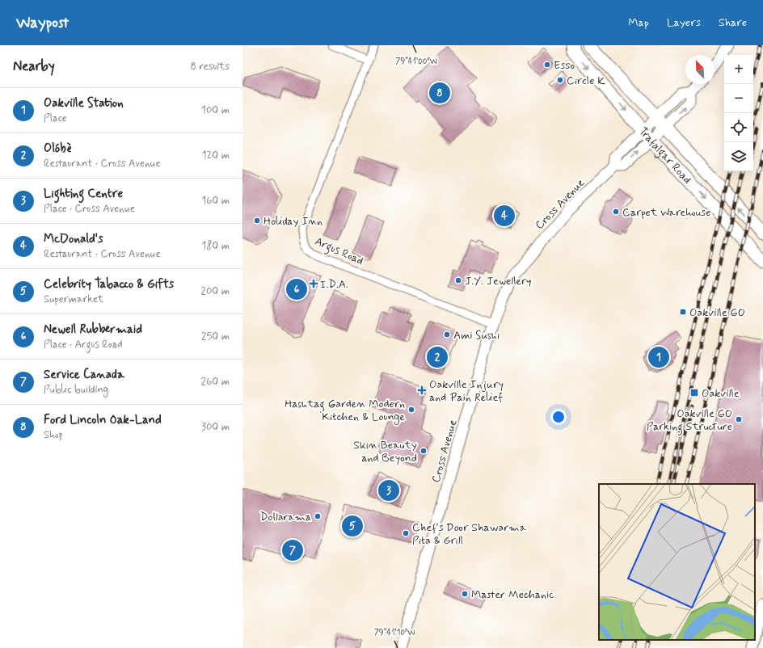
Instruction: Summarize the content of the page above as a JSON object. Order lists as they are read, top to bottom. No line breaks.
{"streets":{"main road":["Trafalgar Road"],"street":["Cross Avenue","Argus Road"]},"crossings":[["Trafalgar Road","Cross Avenue"],["Cross Avenue","Argus Road"]],"places":{"other":["Esso","Circle K","Carpet Warehouse","Holiday Inn","J.Y. Jewellery","Ami Sushi","Hashtag Garden Modern Kitchen & Lounge","Oakville GO Parking Structure","Skin Beauty and Beyond","Dollarama","Chef's Door Shawarma Pita & Grill","Master Mechanic"],"health":["I.D.A.","Oakville Injury and Pain Relief"],"transit":["Oakville GO","Oakville"]},"north":"top left","page":{"header":"Waypost","nav":["Map","Layers","Share"],"heading":["Nearby","8 results"],"map_buttons":["+","−"],"pins":["8","4","6","1","2","3","5","7"],"list":[{"mark":"1","name":"Oakville Station","note":"Place","value":"100 m"},{"mark":"2","name":"Olóbè","note":"Restaurant · Cross Avenue","value":"120 m"},{"mark":"3","name":"Lighting Centre","note":"Place · Cross Avenue","value":"160 m"},{"mark":"4","name":"McDonald's","note":"Restaurant · Cross Avenue","value":"180 m"},{"mark":"5","name":"Celebrity Tabacco & Gifts","note":"Supermarket","value":"200 m"},{"mark":"6","name":"Newell Rubbermaid","note":"Place · Argus Road","value":"250 m"},{"mark":"7","name":"Service Canada","note":"Public building","value":"260 m"},{"mark":"8","name":"Ford Lincoln Oak-Land","note":"Shop","value":"300 m"}]},"coordinates":["79°41'00\"W","79°41'10\"W"]}
